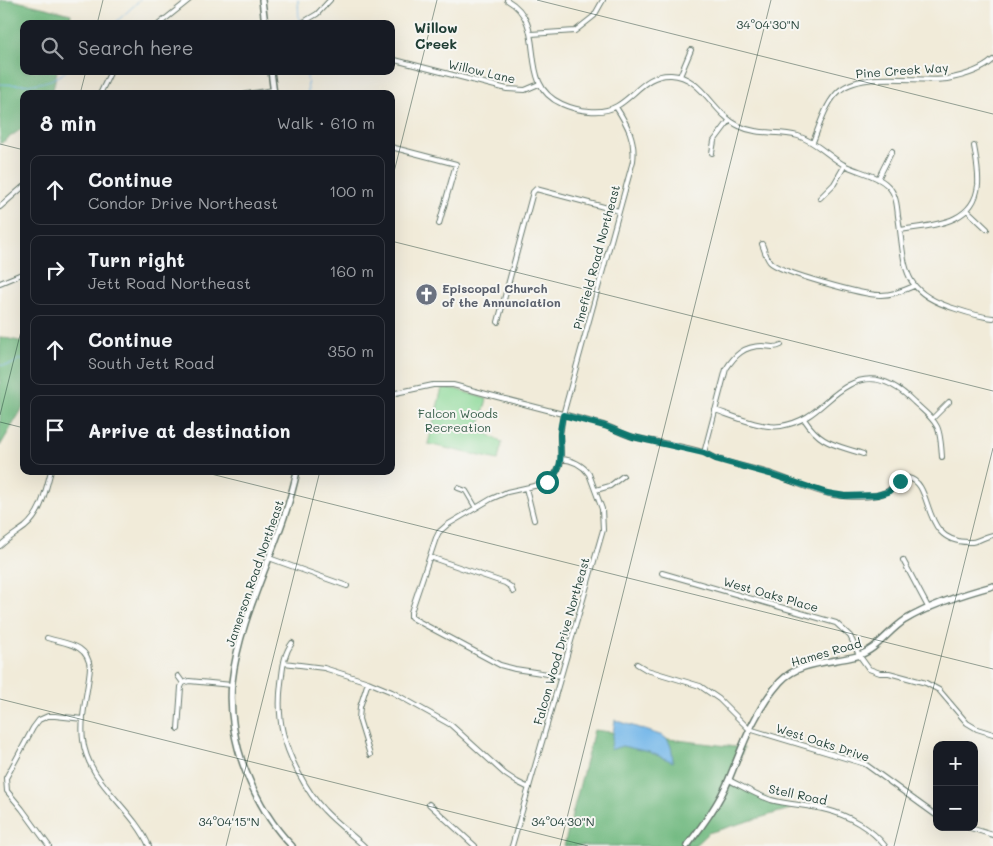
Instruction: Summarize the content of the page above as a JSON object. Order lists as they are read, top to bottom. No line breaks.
{"streets":{"street":["Pine Creek Way","Willow Lane","Pinefield Road Northeast","Jamerson Road Northeast","West Oaks Place","Falcon Wood Drive Northeast","Hames Road","West Oaks Drive","Stell Road"]},"crossings":[["Pinefield Road Northeast","Falcon Wood Drive Northeast"],["West Oaks Place","Hames Road"],["Hames Road","West Oaks Drive"],["Hames Road","Stell Road"]],"districts":["Willow Creek"],"parks":["Falcon Woods Recreation"],"places":{"church":["Episcopal Church of the Annunciation"]},"page":{"search":"Search here","heading":["8 min","Walk · 610 m"],"list":[["Continue","Condor Drive Northeast","100 m"],["Turn right","Jett Road Northeast","160 m"],["Continue","South Jett Road","350 m"],"Arrive at destination"],"map_buttons":["+","−"]},"coordinates":["34°04'30\"N","34°04'15\"N"]}
